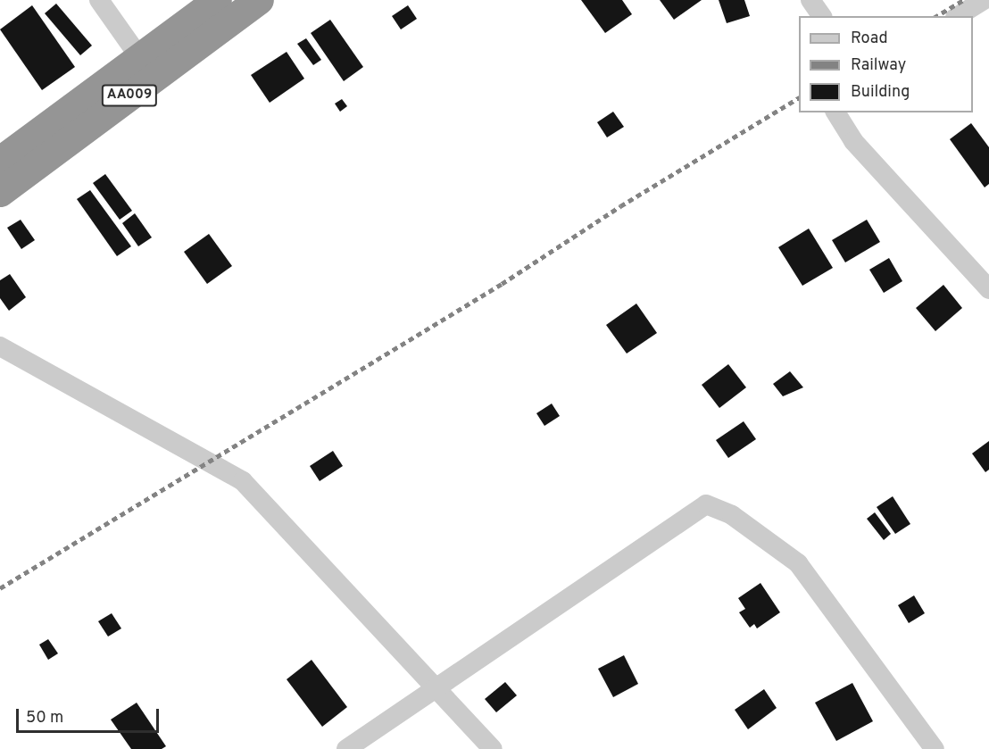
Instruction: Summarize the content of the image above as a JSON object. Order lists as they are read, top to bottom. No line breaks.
{"streets":{"highway":["AA009"]},"legend":["Road","Railway","Building"],"scale_bar":"50 m"}
